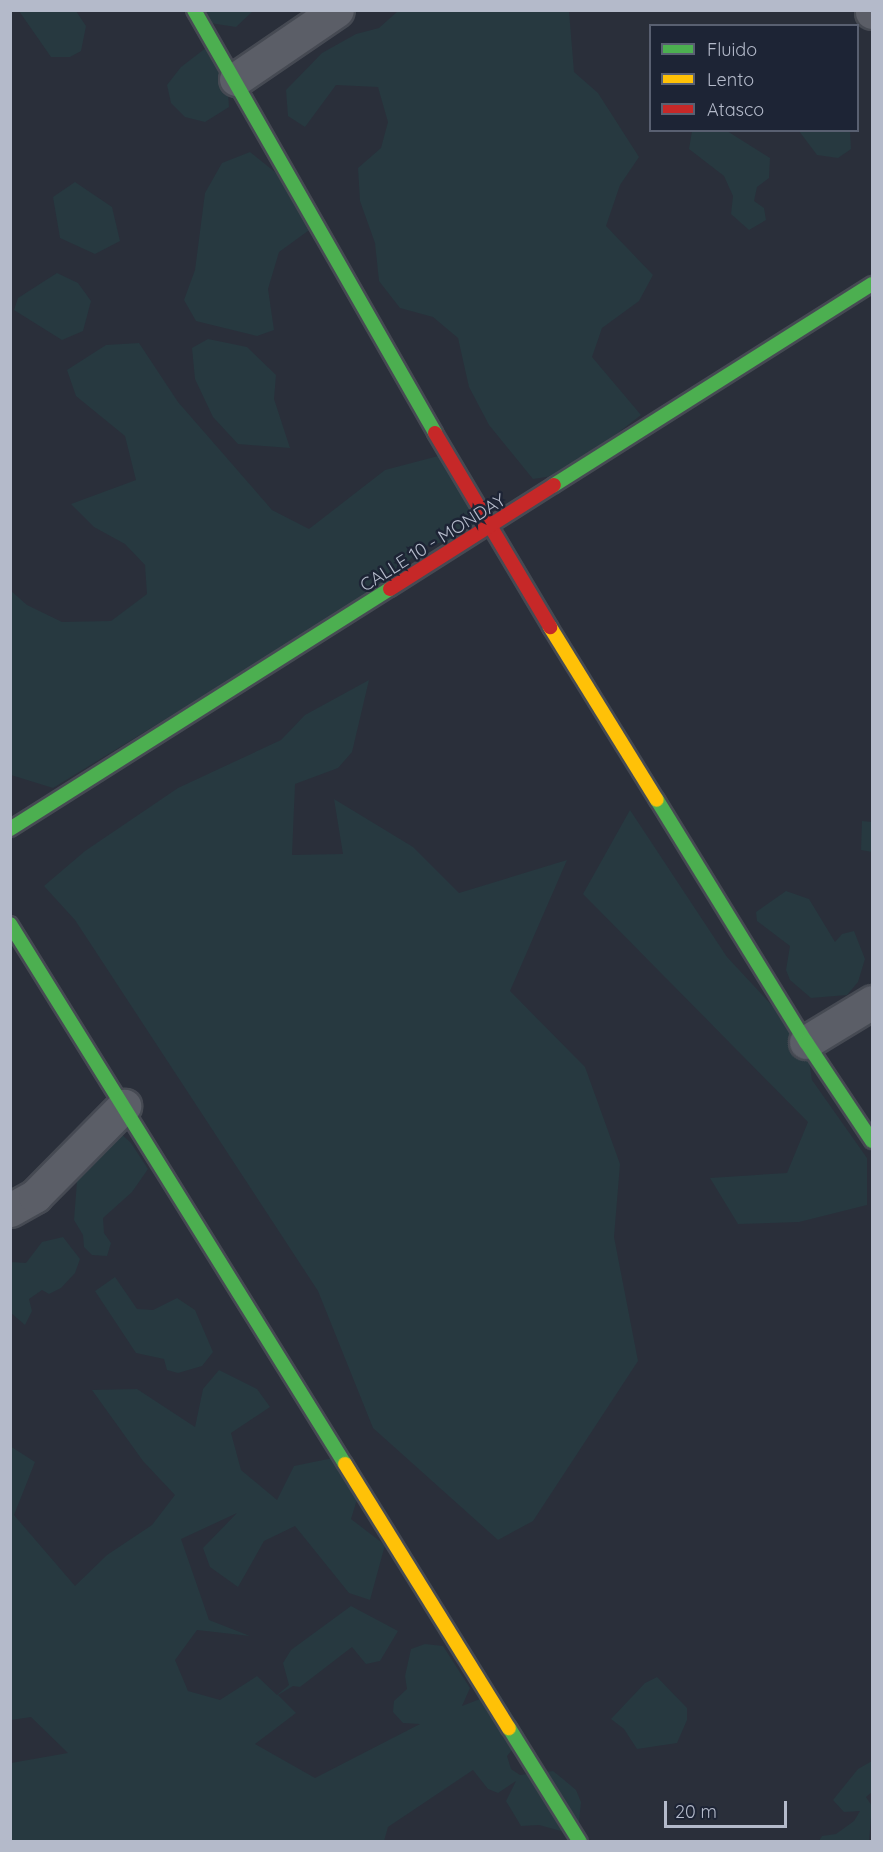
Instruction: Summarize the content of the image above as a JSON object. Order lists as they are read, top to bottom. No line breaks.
{"streets":{"street":["CALLE 10 - MONDAY"]},"legend":["Fluido","Lento","Atasco"],"scale_bar":"20 m"}
